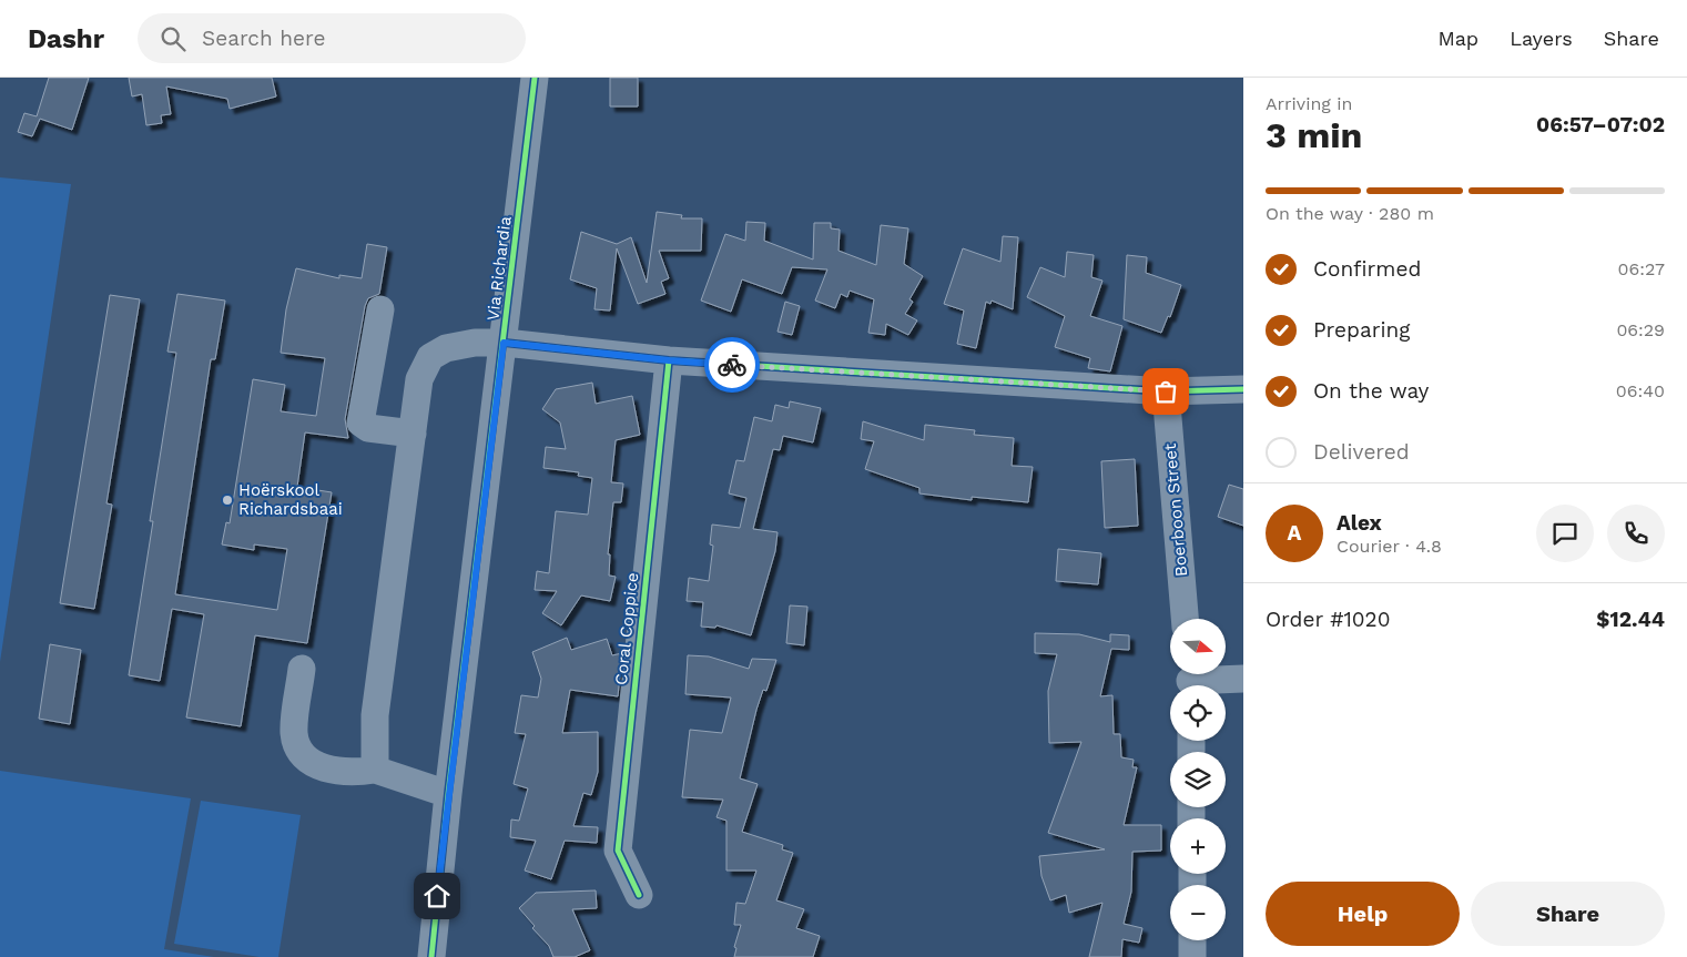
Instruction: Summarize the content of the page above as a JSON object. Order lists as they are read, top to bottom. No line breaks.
{"streets":{"street":["Via Richardia","Boerboon Street","Coral Coppice"]},"places":["Hoërskool Richardsbaai"],"north":"right","page":{"header":"Dashr","search":"Search here","nav":["Map","Layers","Share"],"heading":["3 min","Arriving in","06:57–07:02"],"panel":["Alex","Courier · 4.8","Order #1020","$12.44"],"bar":"On the way · 280 m","list":[["Confirmed","06:27"],["Preparing","06:29"],["On the way","06:40"],"Delivered"],"round":"A","map_buttons":["+","−"],"buttons":["Help","Share"]}}
